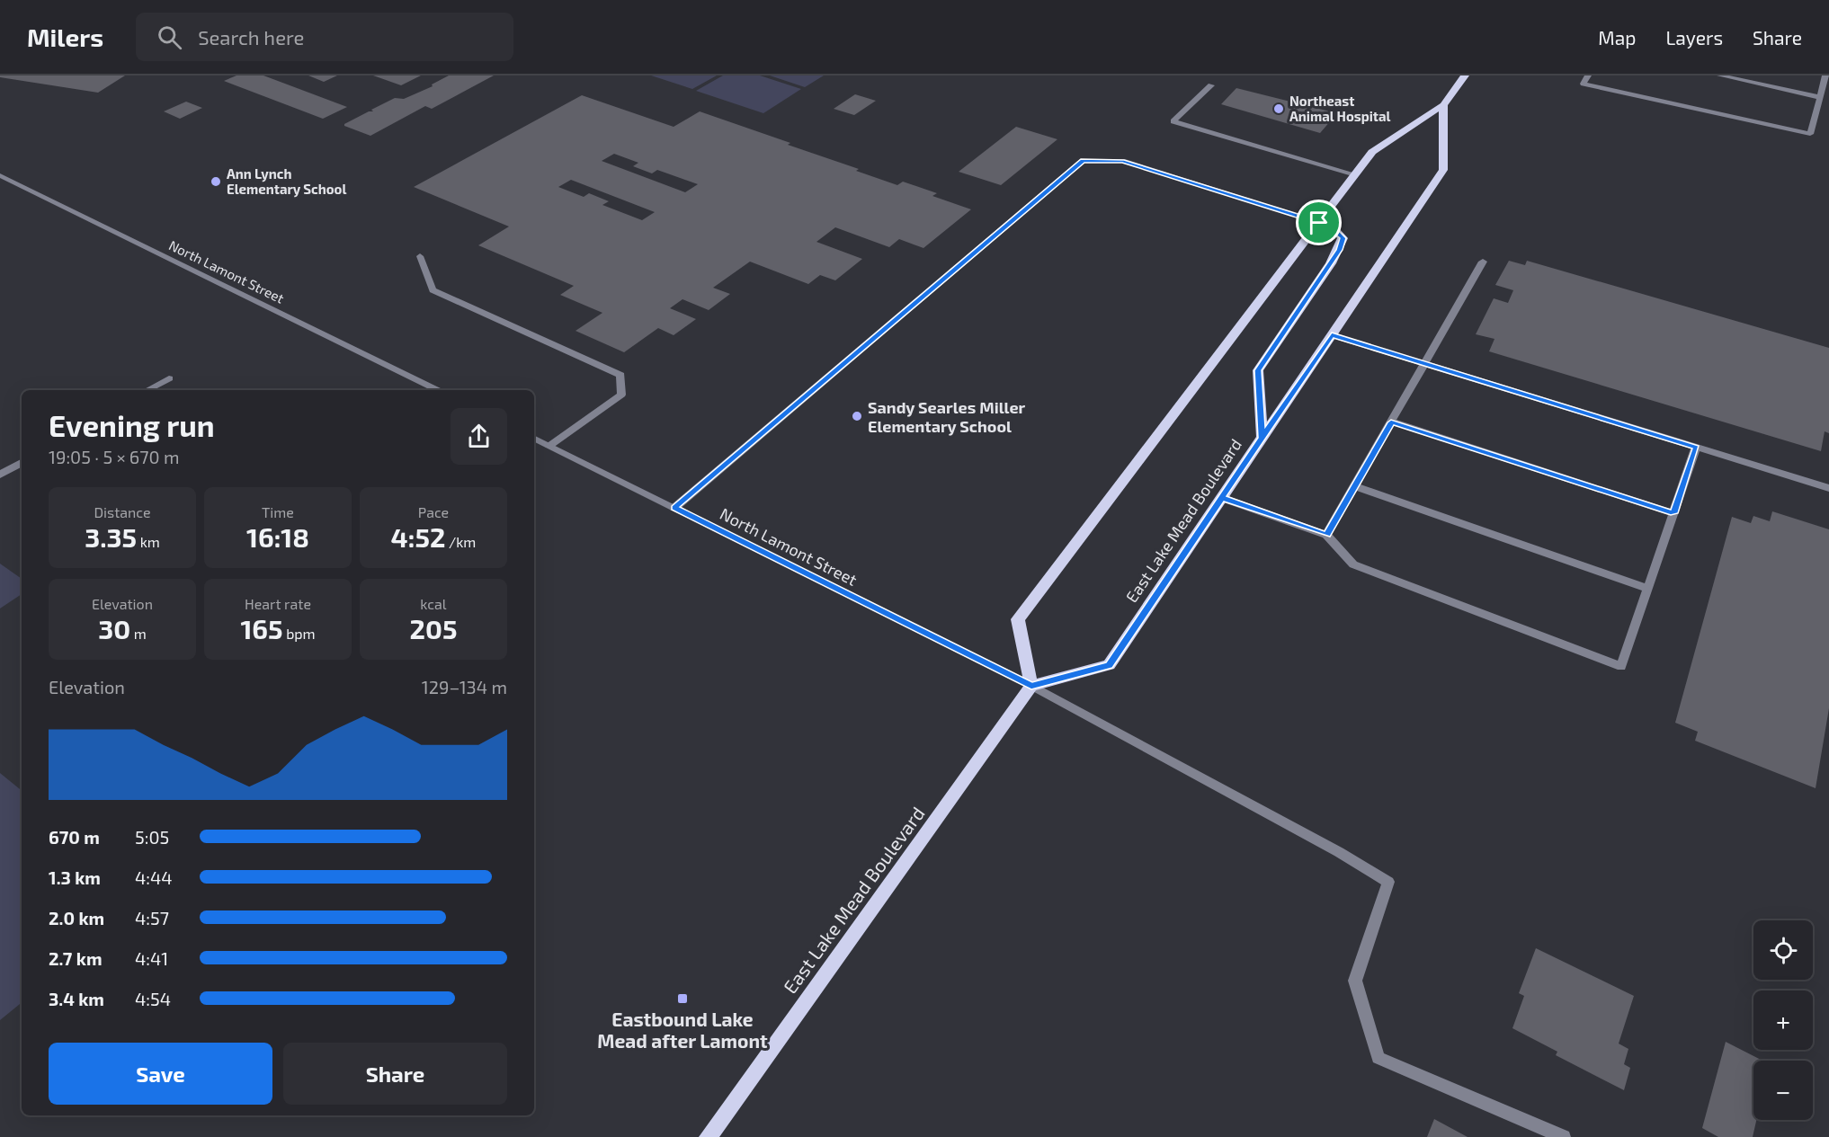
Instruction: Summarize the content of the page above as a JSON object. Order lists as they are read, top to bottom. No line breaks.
{"streets":{"main road":["East Lake Mead Boulevard"],"street":["North Lamont Street"]},"crossings":[["North Lamont Street","East Lake Mead Boulevard"]],"places":{"other":["Northeast Animal Hospital","Ann Lynch Elementary School","Sandy Searles Miller Elementary School"],"transit":["Eastbound Lake Mead after Lamont"]},"page":{"header":"Milers","search":"Search here","nav":["Map","Layers","Share"],"heading":["Evening run","19:05 · 5 × 670 m"],"stats":[["Distance","3.35 km"],["Time","16:18"],["Pace","4:52 /km"],["Elevation","30 m"],["Heart rate","165 bpm"],["kcal","205"]],"chart":["Elevation","129–134 m"],"list":[{"name":"670 m","note":"5:05"},{"name":"1.3 km","note":"4:44"},{"name":"2.0 km","note":"4:57"},{"name":"2.7 km","note":"4:41"},{"name":"3.4 km","note":"4:54"}],"map_buttons":["+","−"],"buttons":["Save","Share"]}}
